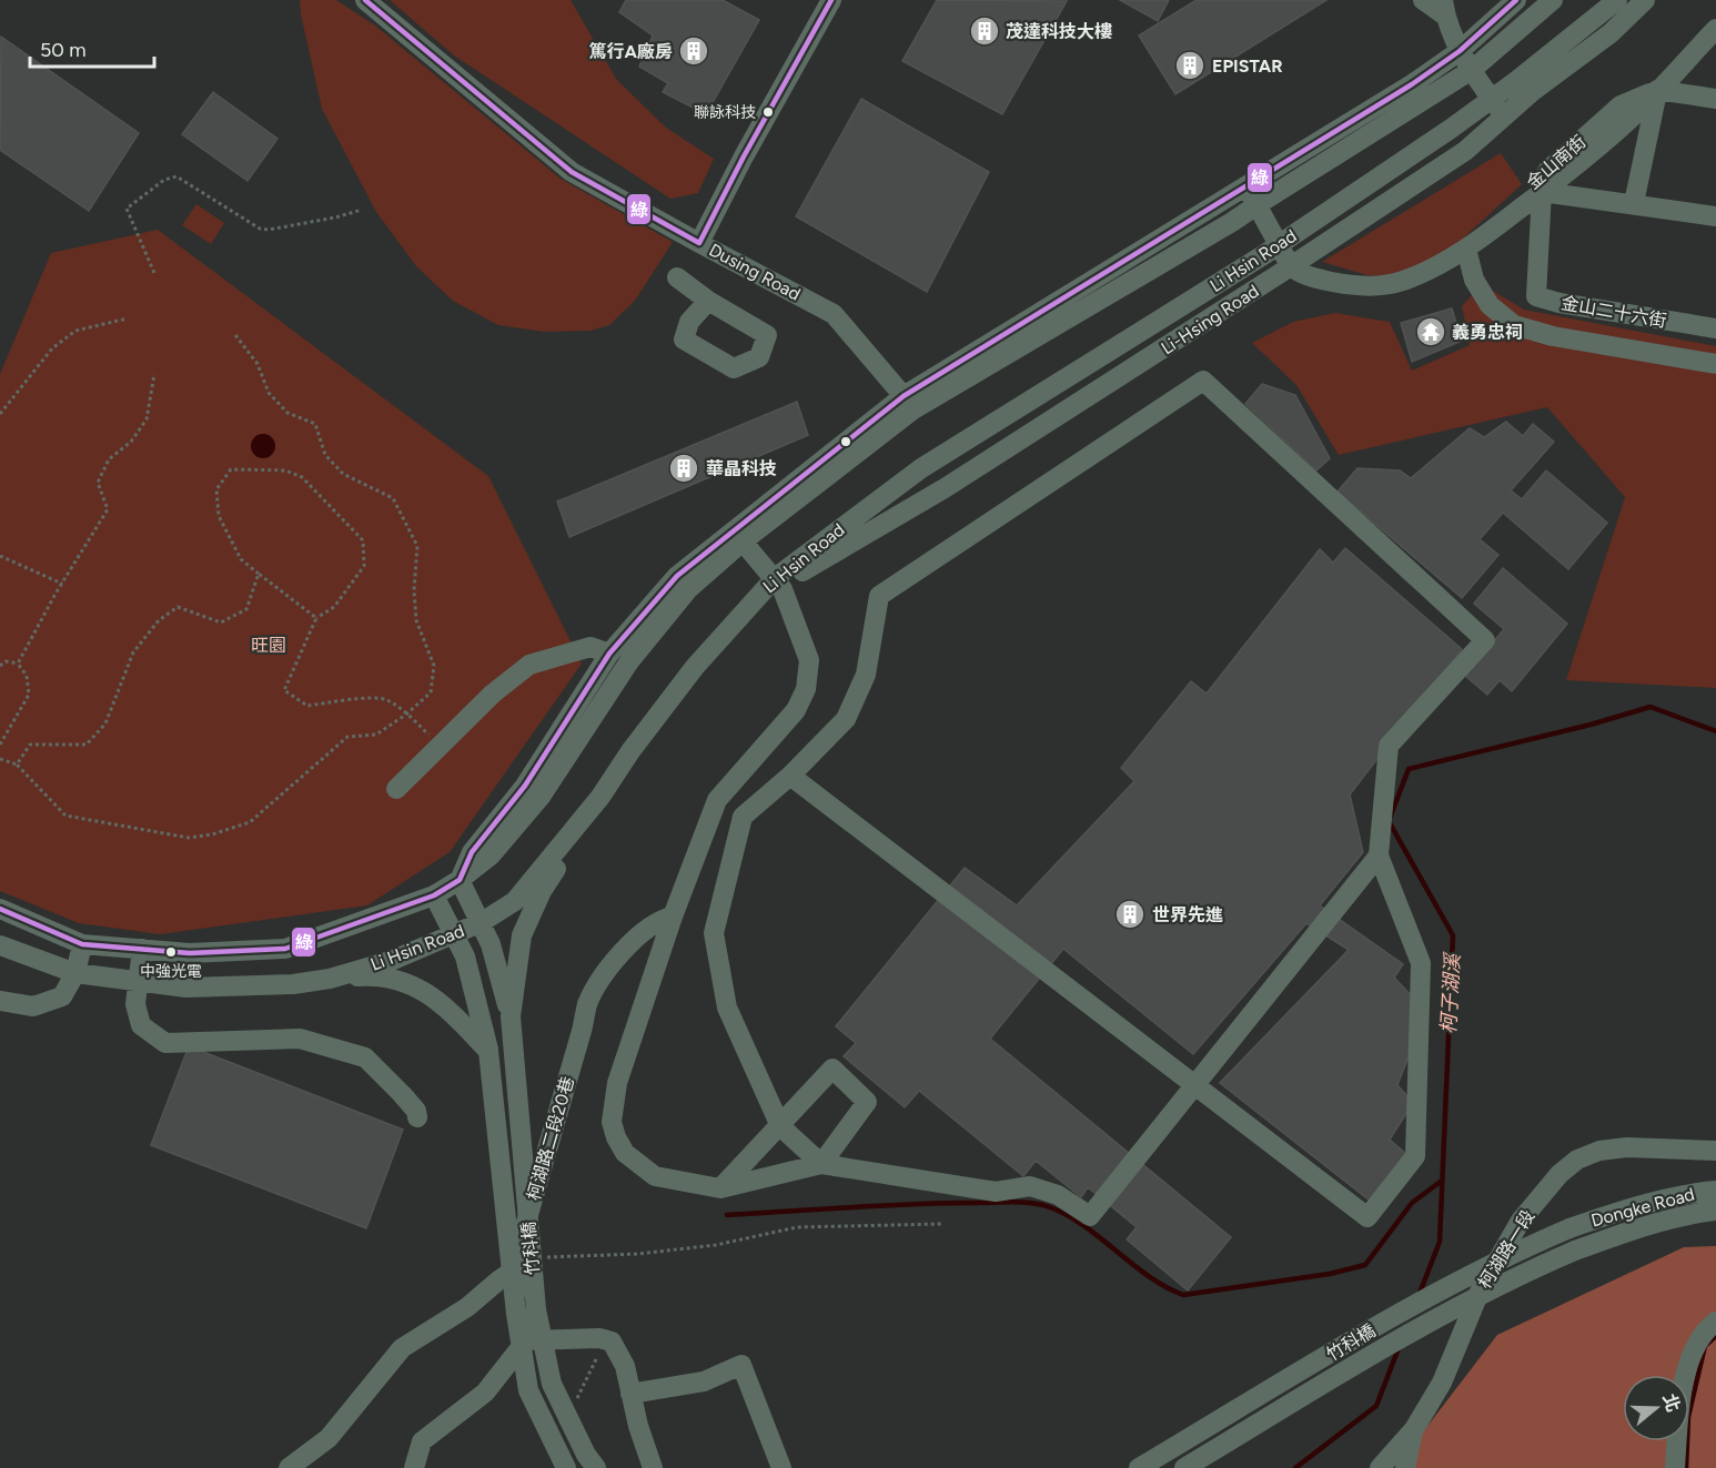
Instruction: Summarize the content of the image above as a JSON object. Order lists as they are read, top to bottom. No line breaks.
{"streets":{"street":["金山南街","Li Hsin Road","Dusing Road","金山二十六街","Li-Hsing Road","柯湖路二段20巷","Dongke Road","竹科橋","柯湖路一段"]},"crossings":[["金山南街","金山二十六街"],["金山南街","Li-Hsing Road"],["Li Hsin Road","Li-Hsing Road"],["Dongke Road","竹科橋"]],"water":["柯子湖溪"],"parks":["旺園"],"places":{"building":["茂達科技大樓","篤行A廠房","EPISTAR","華晶科技","世界先進"],"other":["聯詠科技","中強光電"],"temple":["義勇忠祠"]},"lines":["transit line 綠"],"scale_bar":"50 m","north":"right"}
